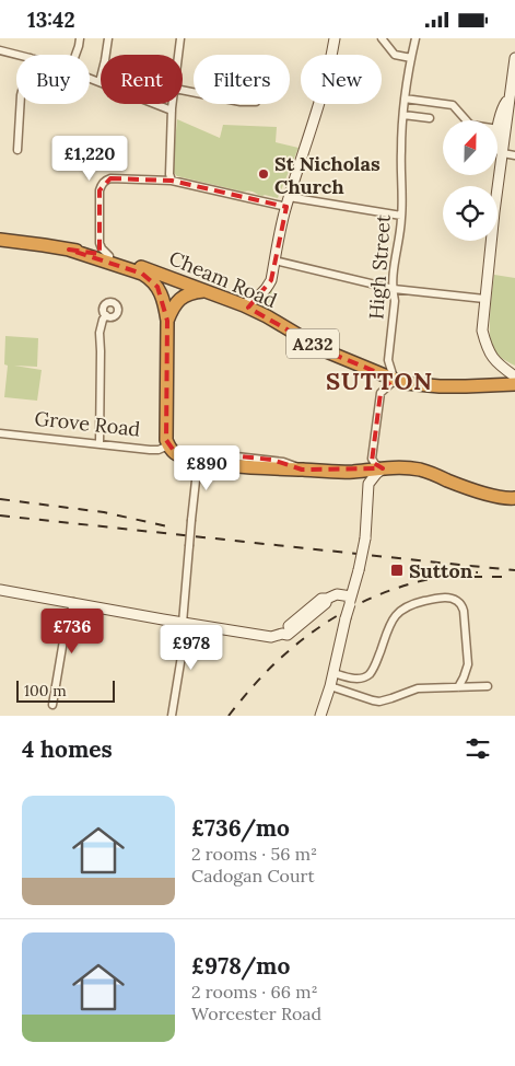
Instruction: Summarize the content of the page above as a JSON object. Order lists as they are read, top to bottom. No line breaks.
{"streets":{"highway":["Cheam Road","A232"],"street":["High Street","Grove Road"]},"crossings":[["High Street","Cheam Road"],["High Street","A232"],["Cheam Road","A232"],["A232","Grove Road"]],"districts":["SUTTON"],"places":{"other":["St Nicholas Church"],"transit":["Sutton"]},"scale_bar":"100 m","north":"top","page":{"status":"13:42","chip":["Buy","Rent","Filters","New"],"price":["£1,220","£890","£736","£978"],"scale":"100 m","heading":"4 homes","list":[{"name":"£736/mo","note":"2 rooms · 56 m² · Cadogan Court"},{"name":"£978/mo","note":"2 rooms · 66 m² · Worcester Road"}]}}
